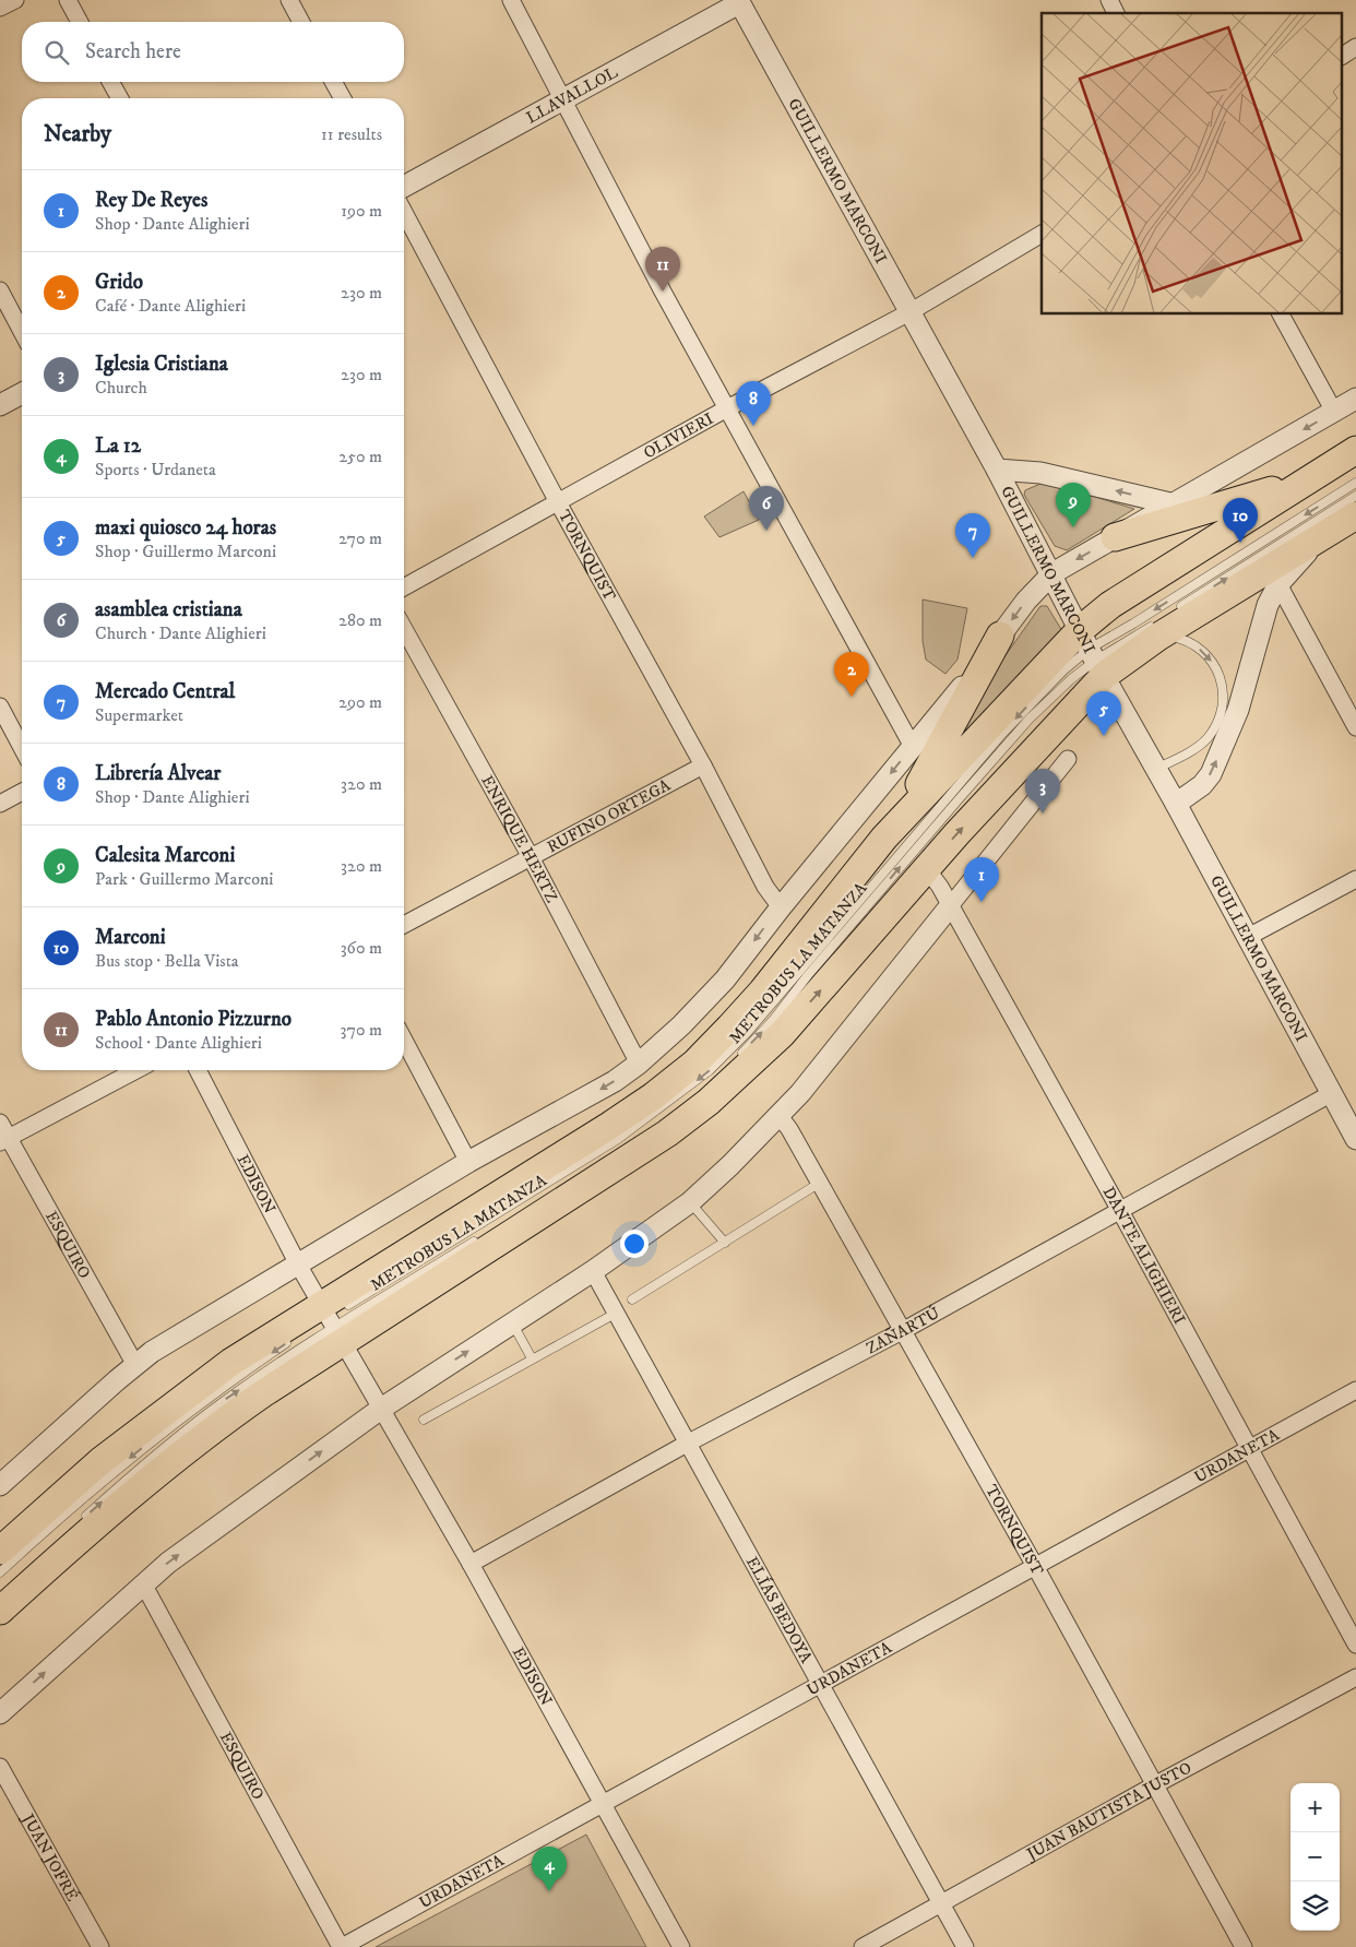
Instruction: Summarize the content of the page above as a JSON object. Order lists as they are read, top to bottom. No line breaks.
{"streets":{"street":["LLAVALLOL","GUILLERMO MARCONI","OLIVIERI","TORNQUIST","RUFINO ORTEGA","ENRIQUE HERTZ","EDISON","ESQUIRO","DANTE ALIGHIERI","ZAÑARTÚ","URDANETA","ELÍAS BEDOYA","JUAN BAUTISTA JUSTO","JUAN JOFRÉ"],"lane":["METROBUS LA MATANZA"]},"crossings":[["LLAVALLOL","GUILLERMO MARCONI"],["GUILLERMO MARCONI","OLIVIERI"],["GUILLERMO MARCONI","METROBUS LA MATANZA"],["GUILLERMO MARCONI","ZAÑARTÚ"],["OLIVIERI","TORNQUIST"],["TORNQUIST","RUFINO ORTEGA"],["TORNQUIST","ZAÑARTÚ"],["TORNQUIST","URDANETA"],["TORNQUIST","JUAN BAUTISTA JUSTO"],["RUFINO ORTEGA","ENRIQUE HERTZ"],["METROBUS LA MATANZA","EDISON"],["EDISON","ZAÑARTÚ"],["EDISON","URDANETA"],["ESQUIRO","URDANETA"],["DANTE ALIGHIERI","ZAÑARTÚ"],["DANTE ALIGHIERI","URDANETA"],["ZAÑARTÚ","ELÍAS BEDOYA"],["URDANETA","ELÍAS BEDOYA"],["ELÍAS BEDOYA","JUAN BAUTISTA JUSTO"]],"page":{"search":"Search here","heading":["Nearby","11 results"],"list":[{"mark":"1","name":"Rey De Reyes","note":"Shop · Dante Alighieri","value":"190 m"},{"mark":"2","name":"Grido","note":"Café · Dante Alighieri","value":"230 m"},{"mark":"3","name":"Iglesia Cristiana","note":"Church","value":"230 m"},{"mark":"4","name":"La 12","note":"Sports · Urdaneta","value":"250 m"},{"mark":"5","name":"maxi quiosco 24 horas","note":"Shop · Guillermo Marconi","value":"270 m"},{"mark":"6","name":"asamblea cristiana","note":"Church · Dante Alighieri","value":"280 m"},{"mark":"7","name":"Mercado Central","note":"Supermarket","value":"290 m"},{"mark":"8","name":"Librería Alvear","note":"Shop · Dante Alighieri","value":"320 m"},{"mark":"9","name":"Calesita Marconi","note":"Park · Guillermo Marconi","value":"320 m"},{"mark":"10","name":"Marconi","note":"Bus stop · Bella Vista","value":"360 m"},{"mark":"11","name":"Pablo Antonio Pizzurno","note":"School · Dante Alighieri","value":"370 m"}],"pins":["11","8","9","6","10","7","2","5","3","1","4"],"map_buttons":["+","−"]}}
